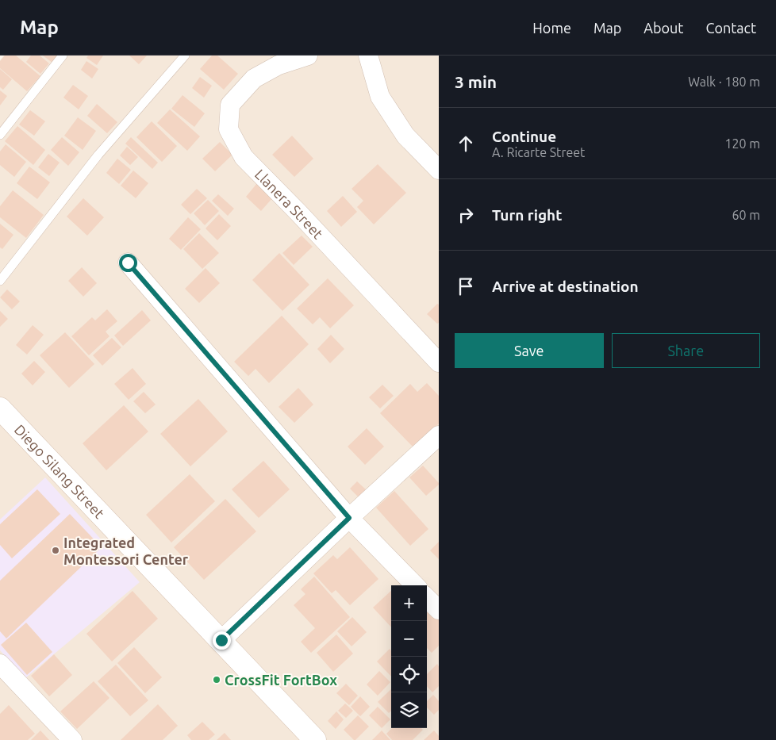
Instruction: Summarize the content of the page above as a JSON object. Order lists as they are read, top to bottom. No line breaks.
{"streets":{"street":["Llanera Street","Diego Silang Street"]},"places":["Integrated Montessori Center","CrossFit FortBox"],"page":{"header":"Map","nav":["Home","Map","About","Contact"],"heading":["3 min","Walk · 180 m"],"list":[["Continue","A. Ricarte Street","120 m"],["Turn right","60 m"],"Arrive at destination"],"buttons":["Save","Share"],"map_buttons":["+","−"]}}
